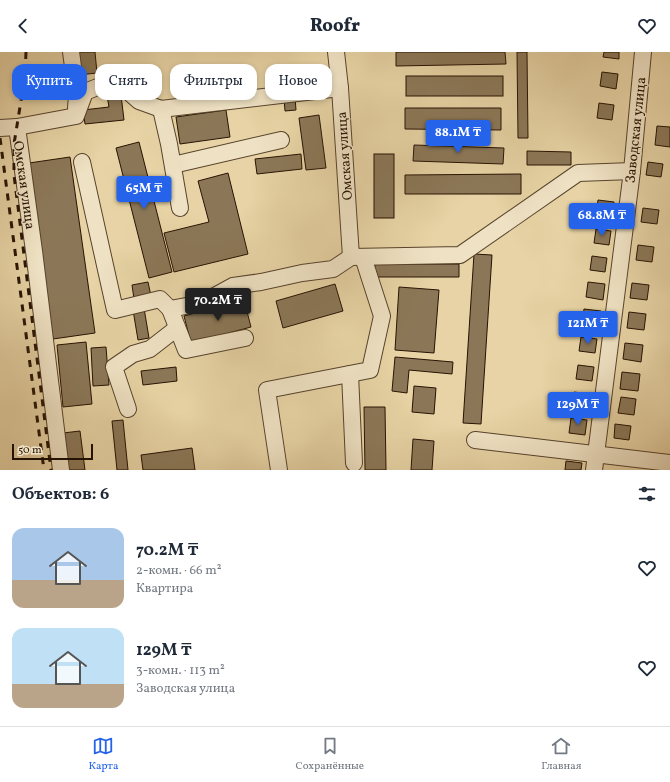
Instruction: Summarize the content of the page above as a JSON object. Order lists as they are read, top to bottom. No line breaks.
{"streets":{"street":["Заводская улица","Омская улица"]},"scale_bar":"50 m","page":{"header":"Roofr","chip":["Купить","Снять","Фильтры","Новое"],"price":["88.1M ₸","65M ₸","68.8M ₸","70.2M ₸","121M ₸","129M ₸"],"scale":"50 m","heading":"Объектов: 6","list":[{"name":"70.2M ₸","note":"2-комн. · 66 m² · Квартира"},{"name":"129M ₸","note":"3-комн. · 113 m² · Заводская улица"}],"tabs":["Карта","Сохранённые","Главная"]}}
